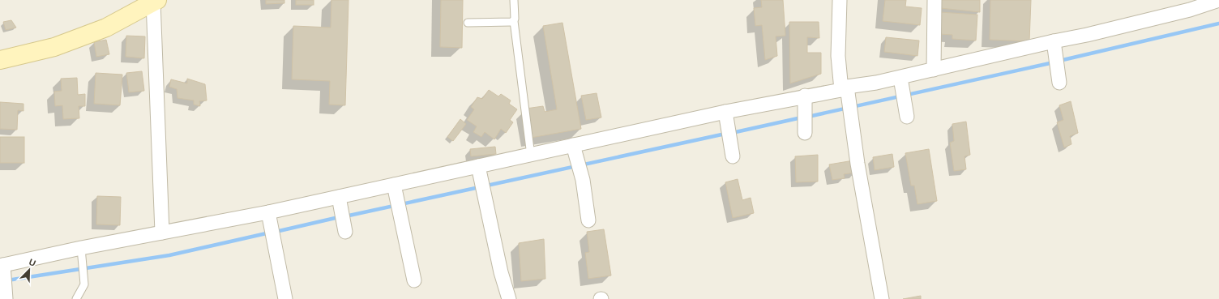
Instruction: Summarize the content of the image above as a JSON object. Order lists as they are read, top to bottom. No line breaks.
{"north":"top right"}
